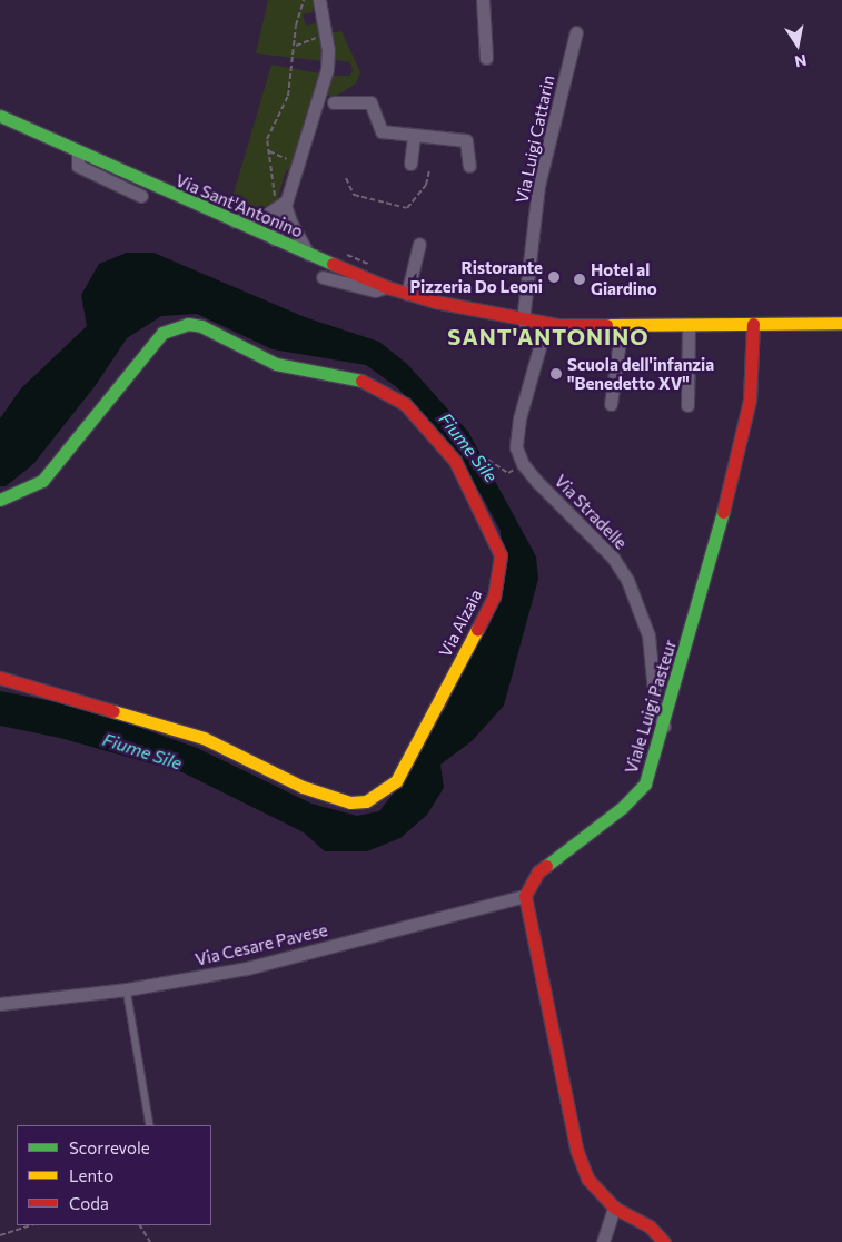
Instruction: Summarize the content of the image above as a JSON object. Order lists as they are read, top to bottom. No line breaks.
{"streets":{"street":["Via Luigi Cattarin","Via Sant'Antonino","Via Stradelle","Via Alzaia","Viale Luigi Pasteur","Via Cesare Pavese"]},"crossings":[["Via Luigi Cattarin","Via Sant'Antonino"],["Via Sant'Antonino","Viale Luigi Pasteur"],["Via Stradelle","Viale Luigi Pasteur"],["Viale Luigi Pasteur","Via Cesare Pavese"]],"districts":["SANT'ANTONINO"],"water":["Fiume Sile"],"places":["Ristorante Pizzeria Do Leoni","Hotel al Giardino","Scuola dell'infanzia \"Benedetto XV\""],"legend":["Scorrevole","Lento","Coda"],"north":"bottom"}
